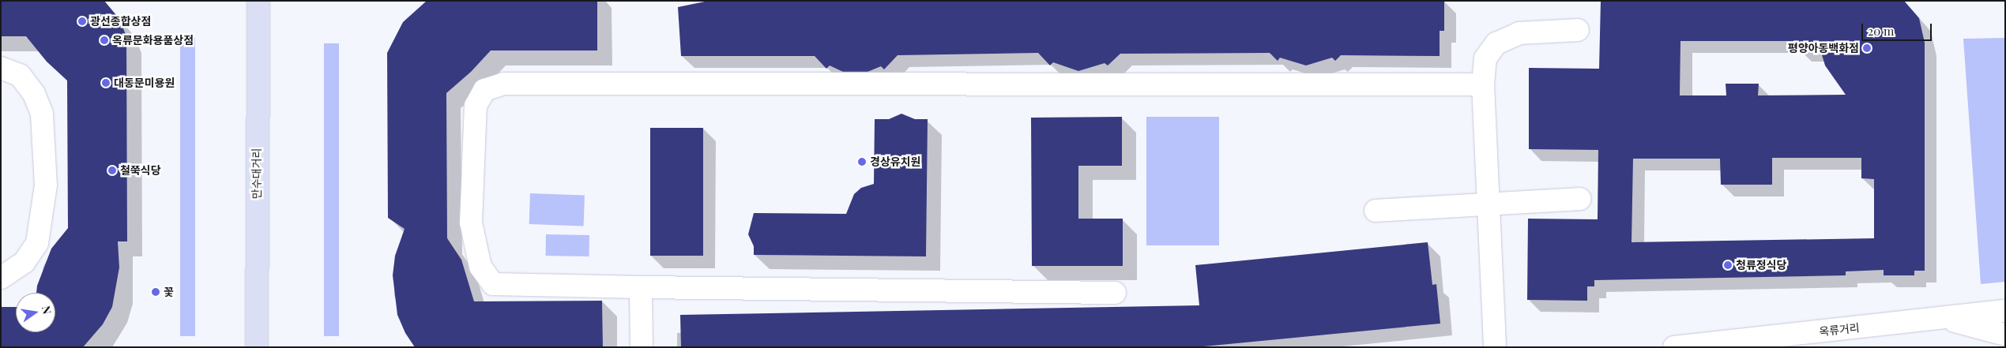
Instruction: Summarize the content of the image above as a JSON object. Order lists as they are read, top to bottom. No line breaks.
{"streets":{"main road":["만수대거리"],"street":["옥류거리"]},"places":["광선종합상점","옥류문화용품상점","평양아동백화점","대동문미용원","경상유치원","철쭉식당","청류정식당","꽃"],"scale_bar":"20 m","north":"right"}
